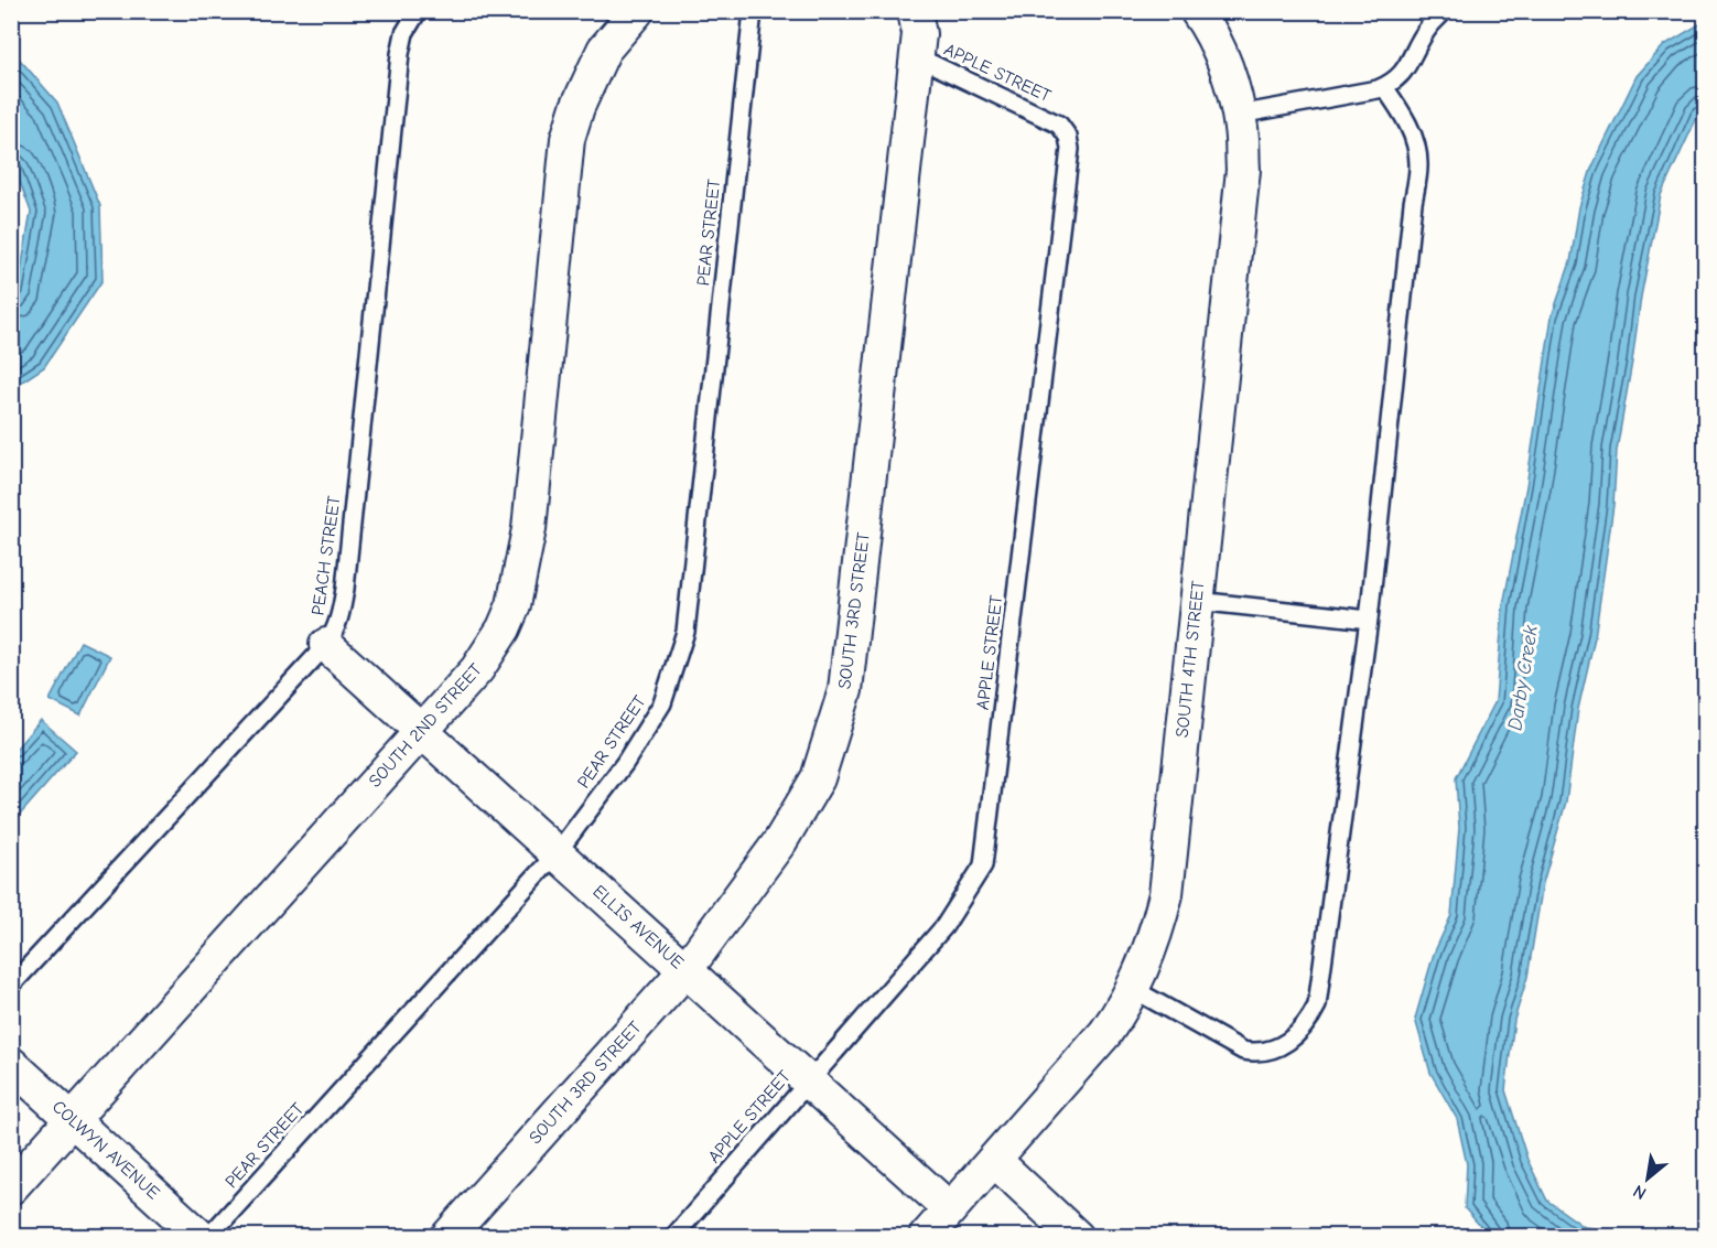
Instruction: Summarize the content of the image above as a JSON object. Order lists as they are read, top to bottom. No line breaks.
{"streets":{"street":["SOUTH 3RD STREET","SOUTH 4TH STREET","SOUTH 2ND STREET","ELLIS AVENUE","COLWYN AVENUE"],"lane":["APPLE STREET","PEAR STREET","PEACH STREET"]},"crossings":[["APPLE STREET","SOUTH 3RD STREET"],["APPLE STREET","ELLIS AVENUE"],["PEAR STREET","ELLIS AVENUE"],["PEACH STREET","ELLIS AVENUE"],["SOUTH 3RD STREET","ELLIS AVENUE"],["SOUTH 4TH STREET","ELLIS AVENUE"],["SOUTH 2ND STREET","ELLIS AVENUE"],["SOUTH 2ND STREET","COLWYN AVENUE"]],"water":["Darby Creek"],"north":"bottom left"}
